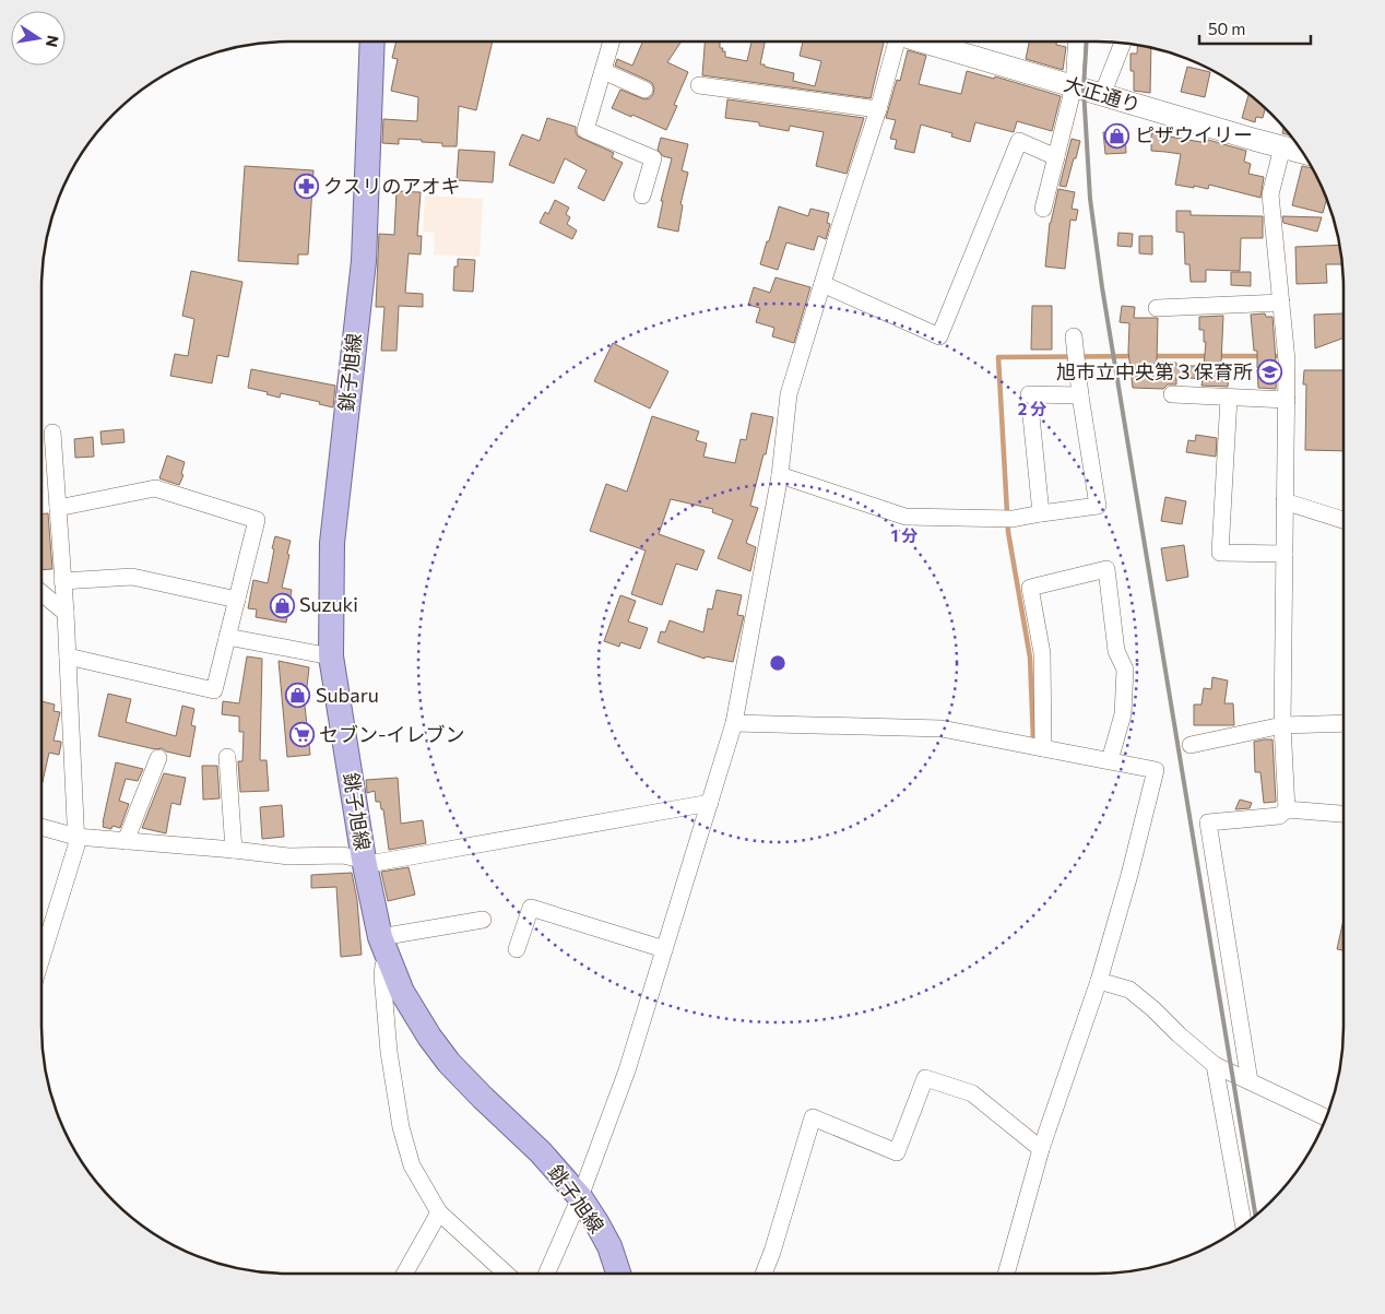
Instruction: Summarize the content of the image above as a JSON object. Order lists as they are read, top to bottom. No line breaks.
{"streets":{"main road":["銚子旭線"],"street":["大正通り"]},"places":{"shop":["ピザウイリー","Suzuki","Subaru"],"pharmacy":["クスリのアオキ"],"school or university":["旭市立中央第３保育所"],"supermarket":["セブン-イレブン"]},"scale_bar":"50 m","north":"right","rings":["2 分","1 分"]}
